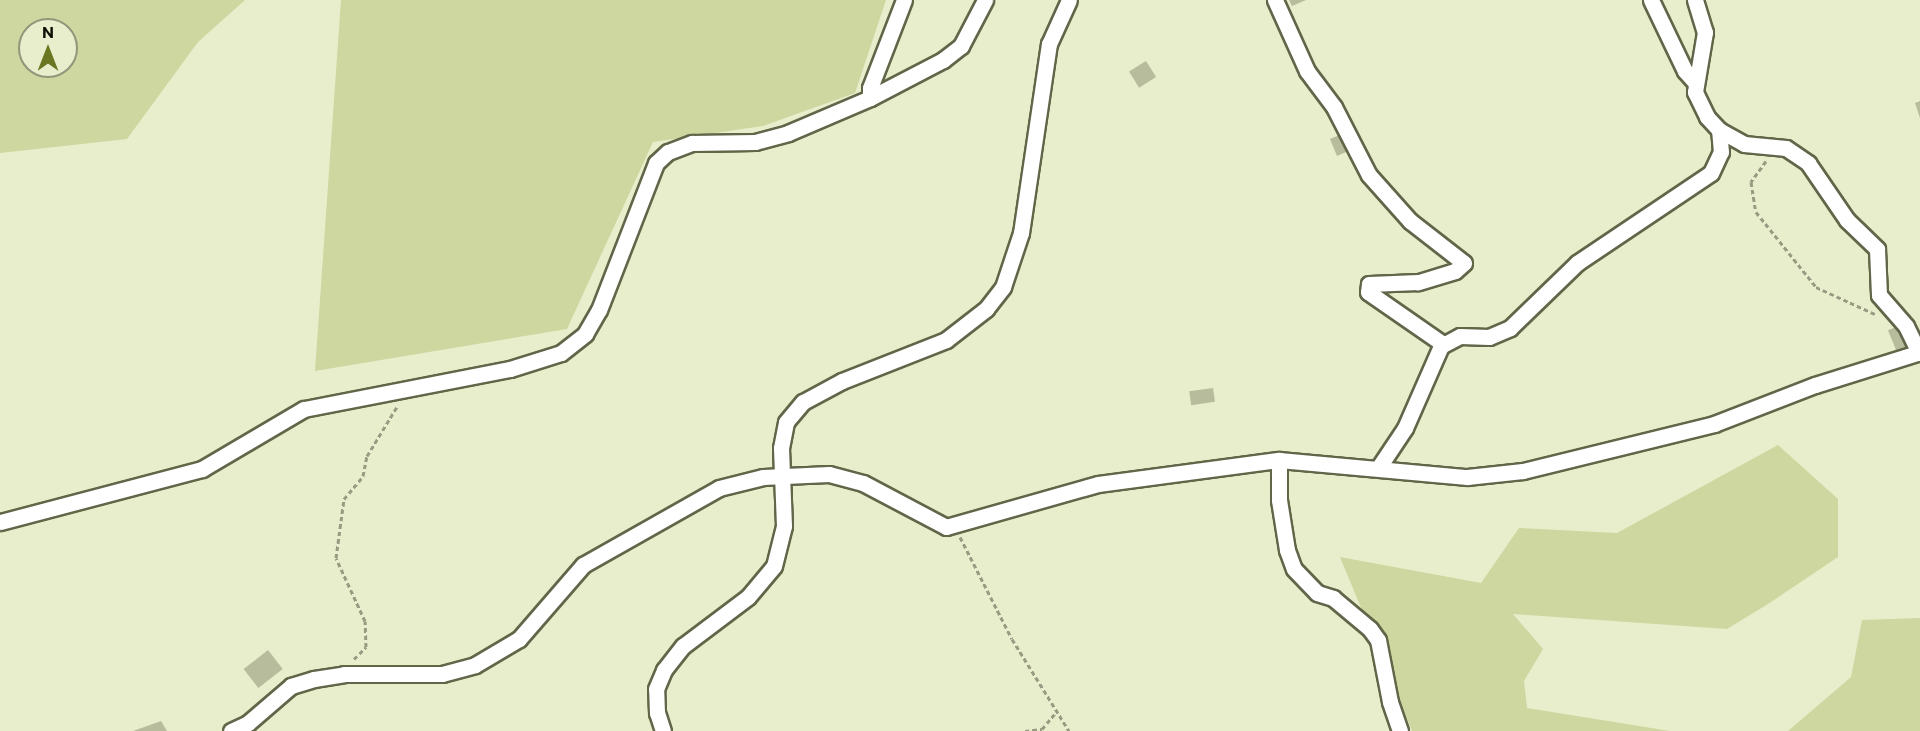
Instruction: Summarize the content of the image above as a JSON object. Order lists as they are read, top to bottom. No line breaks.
{"north":"top"}
